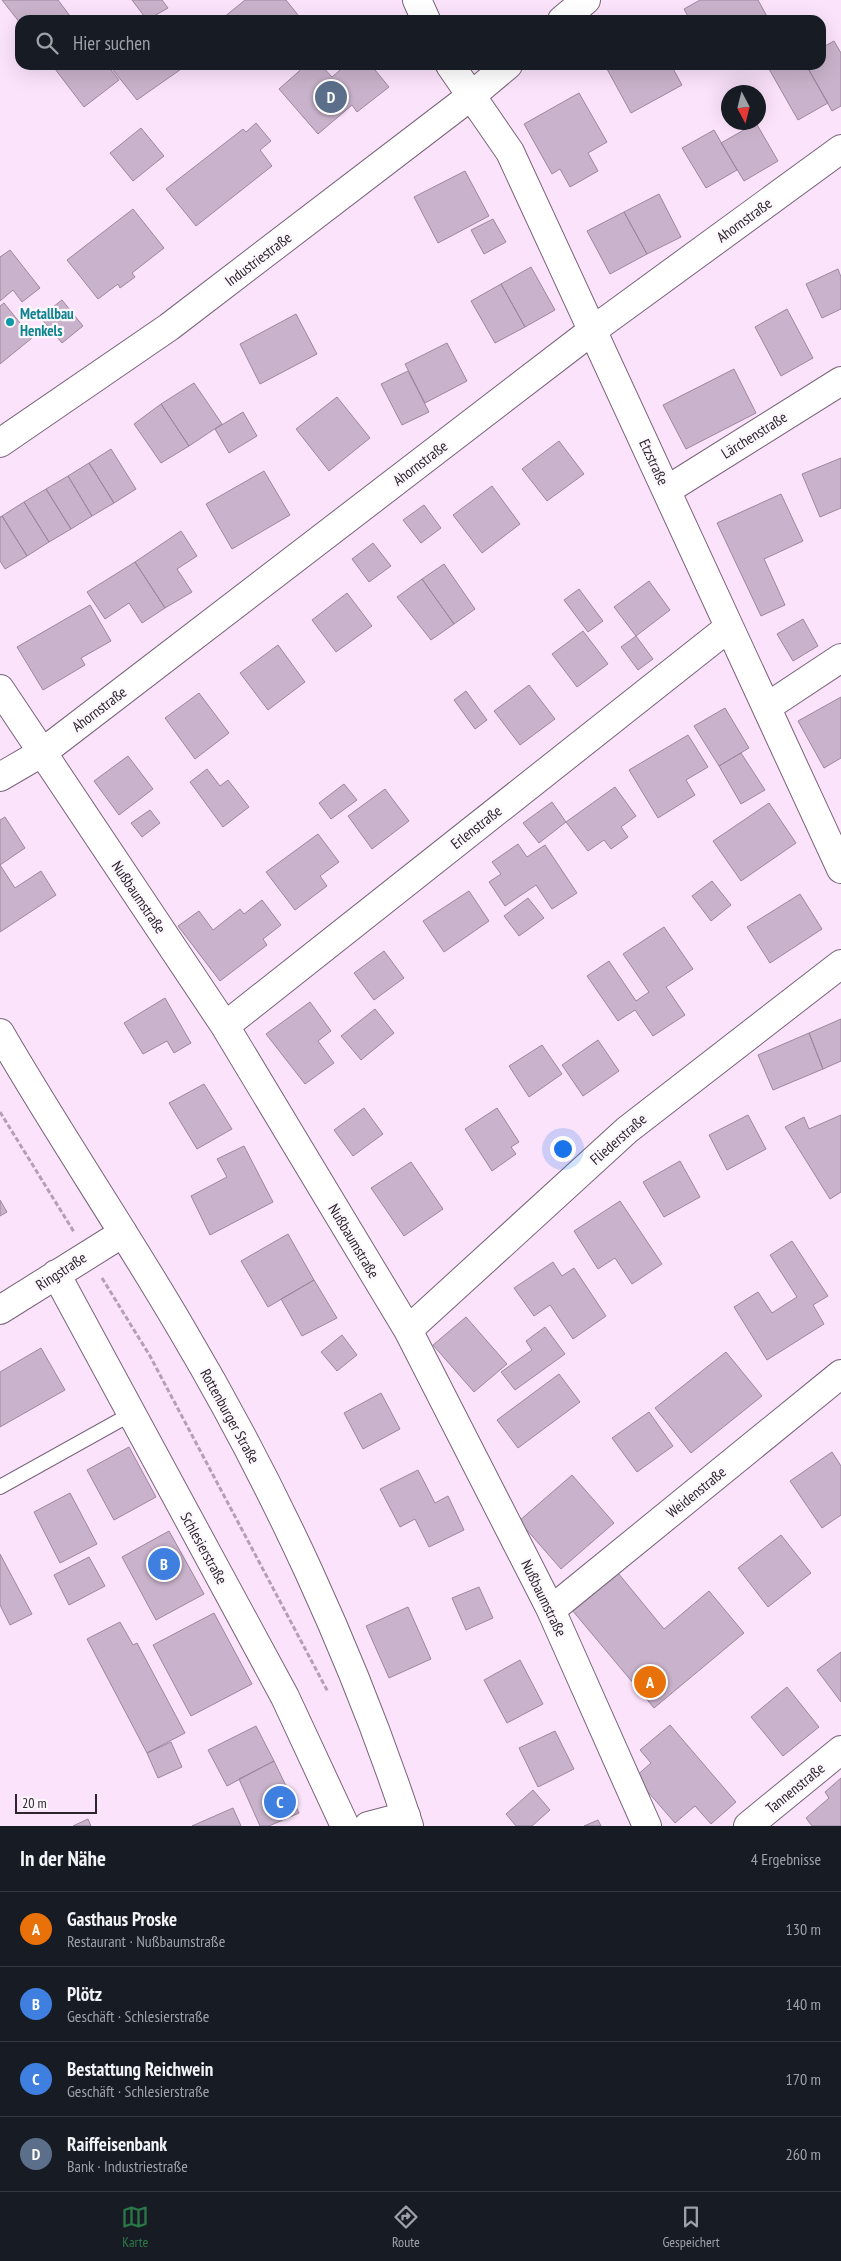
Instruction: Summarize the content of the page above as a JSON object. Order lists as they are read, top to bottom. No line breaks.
{"streets":{"street":["Ahornstraße","Industriestraße","Lärchenstraße","Etzstraße","Erlenstraße","Nußbaumstraße","Fliederstraße","Ringstraße","Rottenburger Straße","Weidenstraße","Schlesierstraße","Tannenstraße"]},"crossings":[["Ahornstraße","Etzstraße"],["Ahornstraße","Nußbaumstraße"],["Industriestraße","Etzstraße"],["Lärchenstraße","Etzstraße"],["Etzstraße","Erlenstraße"],["Erlenstraße","Nußbaumstraße"],["Nußbaumstraße","Fliederstraße"],["Nußbaumstraße","Weidenstraße"],["Ringstraße","Rottenburger Straße"],["Ringstraße","Schlesierstraße"]],"places":["Metallbau Henkels"],"scale_bar":"20 m","north":"bottom","page":{"search":"Hier suchen","pins":["D","B","A","C"],"scale":"20 m","heading":["In der Nähe","4 Ergebnisse"],"list":[{"mark":"A","name":"Gasthaus Proske","note":"Restaurant · Nußbaumstraße","value":"130 m"},{"mark":"B","name":"Plötz","note":"Geschäft · Schlesierstraße","value":"140 m"},{"mark":"C","name":"Bestattung Reichwein","note":"Geschäft · Schlesierstraße","value":"170 m"},{"mark":"D","name":"Raiffeisenbank","note":"Bank · Industriestraße","value":"260 m"}],"nav":["Karte","Route","Gespeichert"]}}
